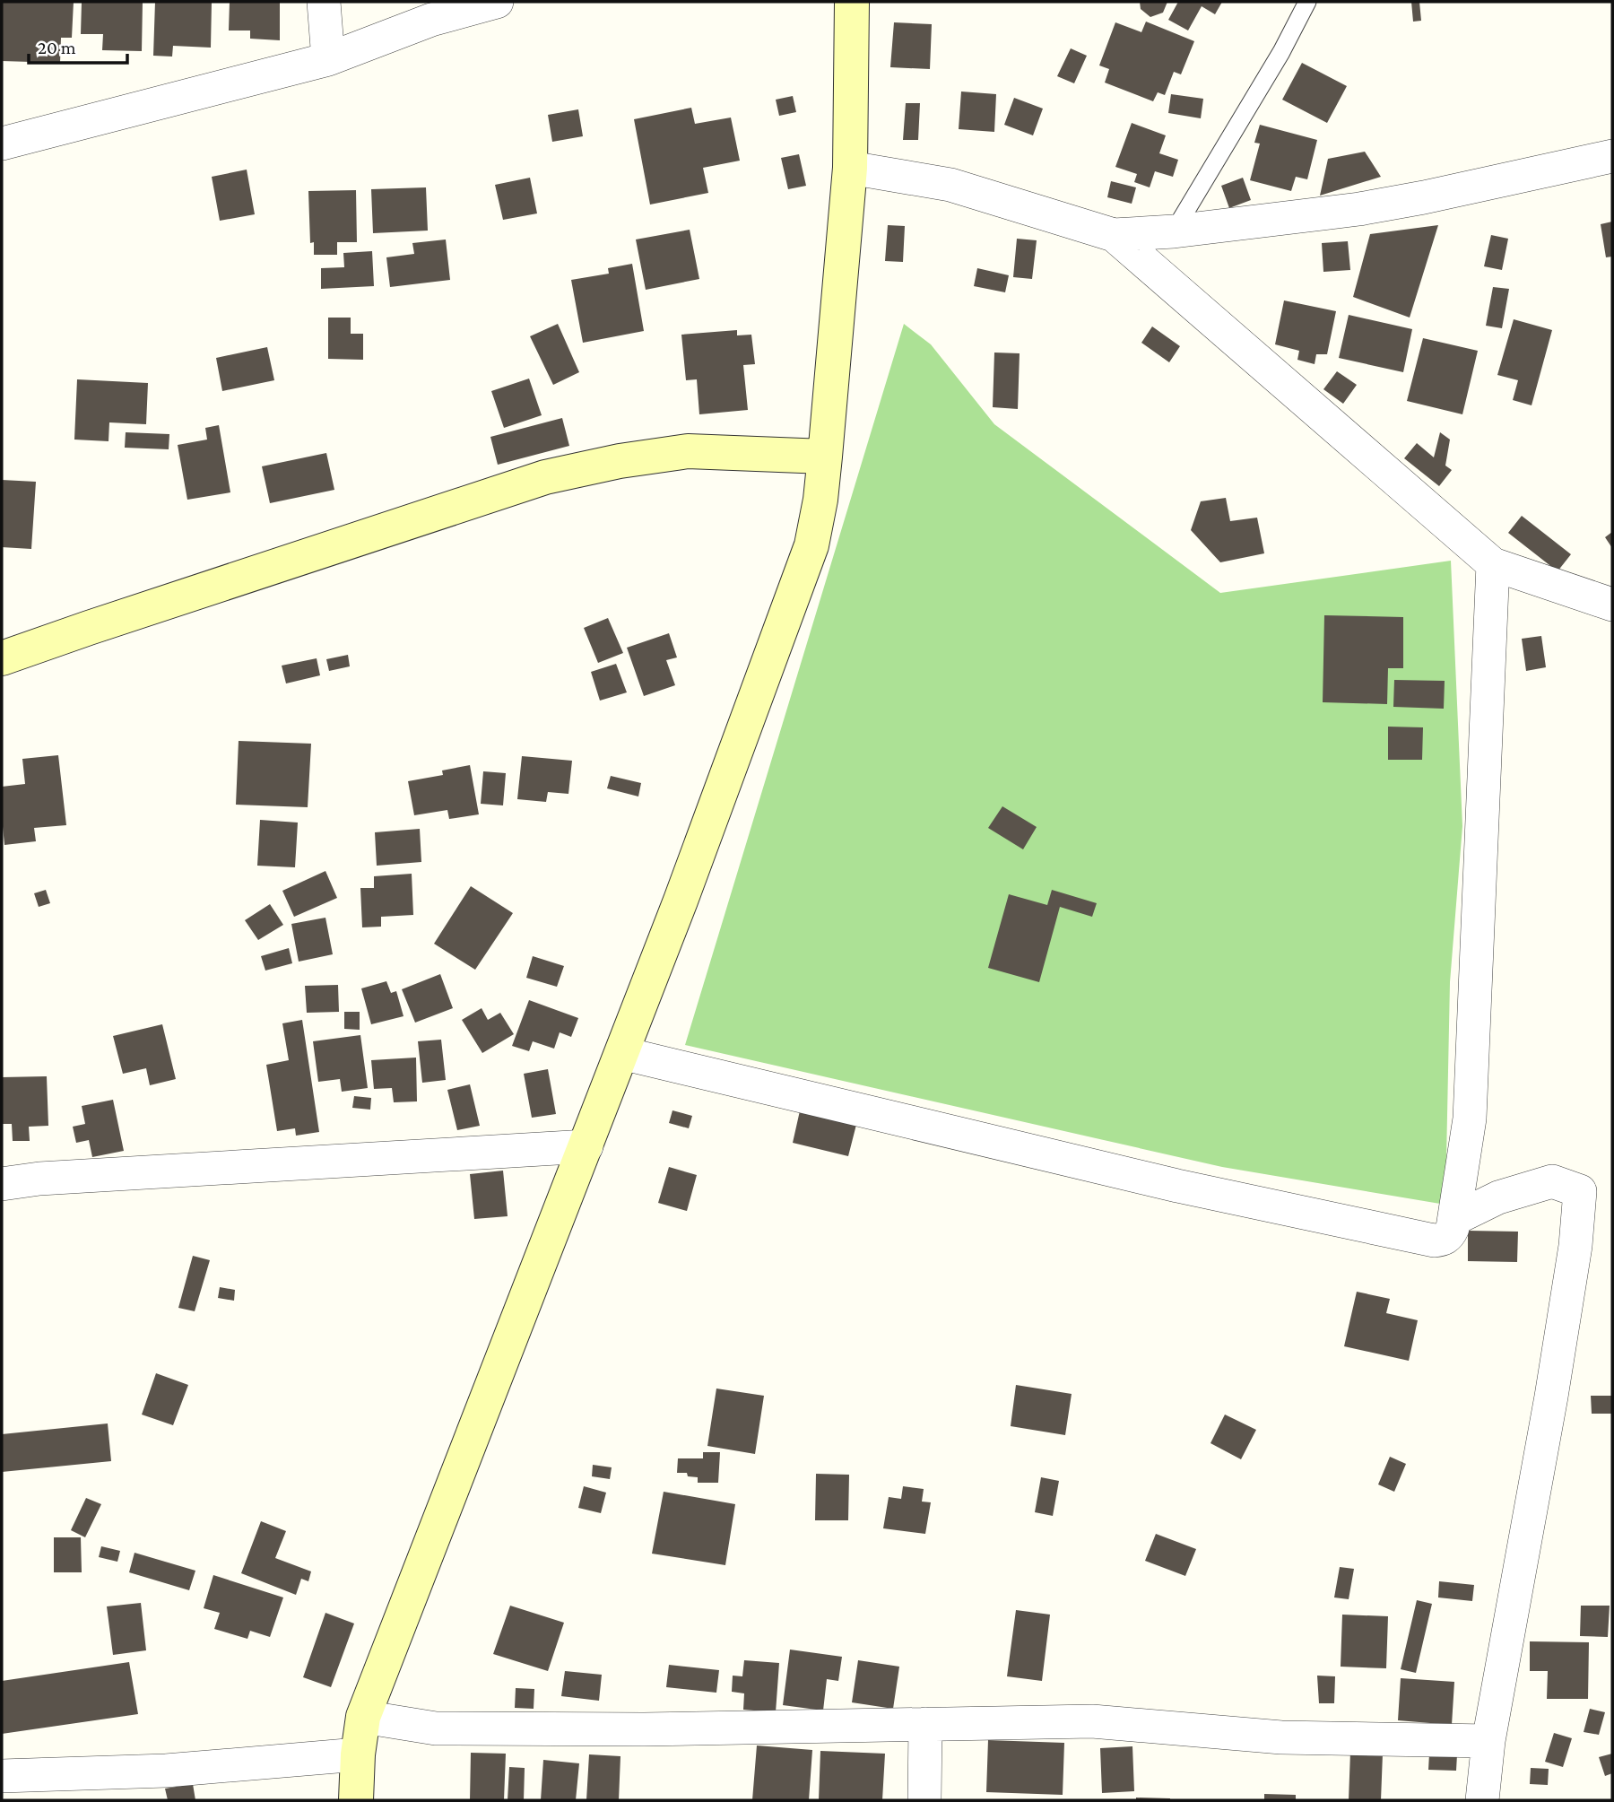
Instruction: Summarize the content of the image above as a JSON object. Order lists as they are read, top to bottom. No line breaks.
{"scale_bar":"20 m"}
